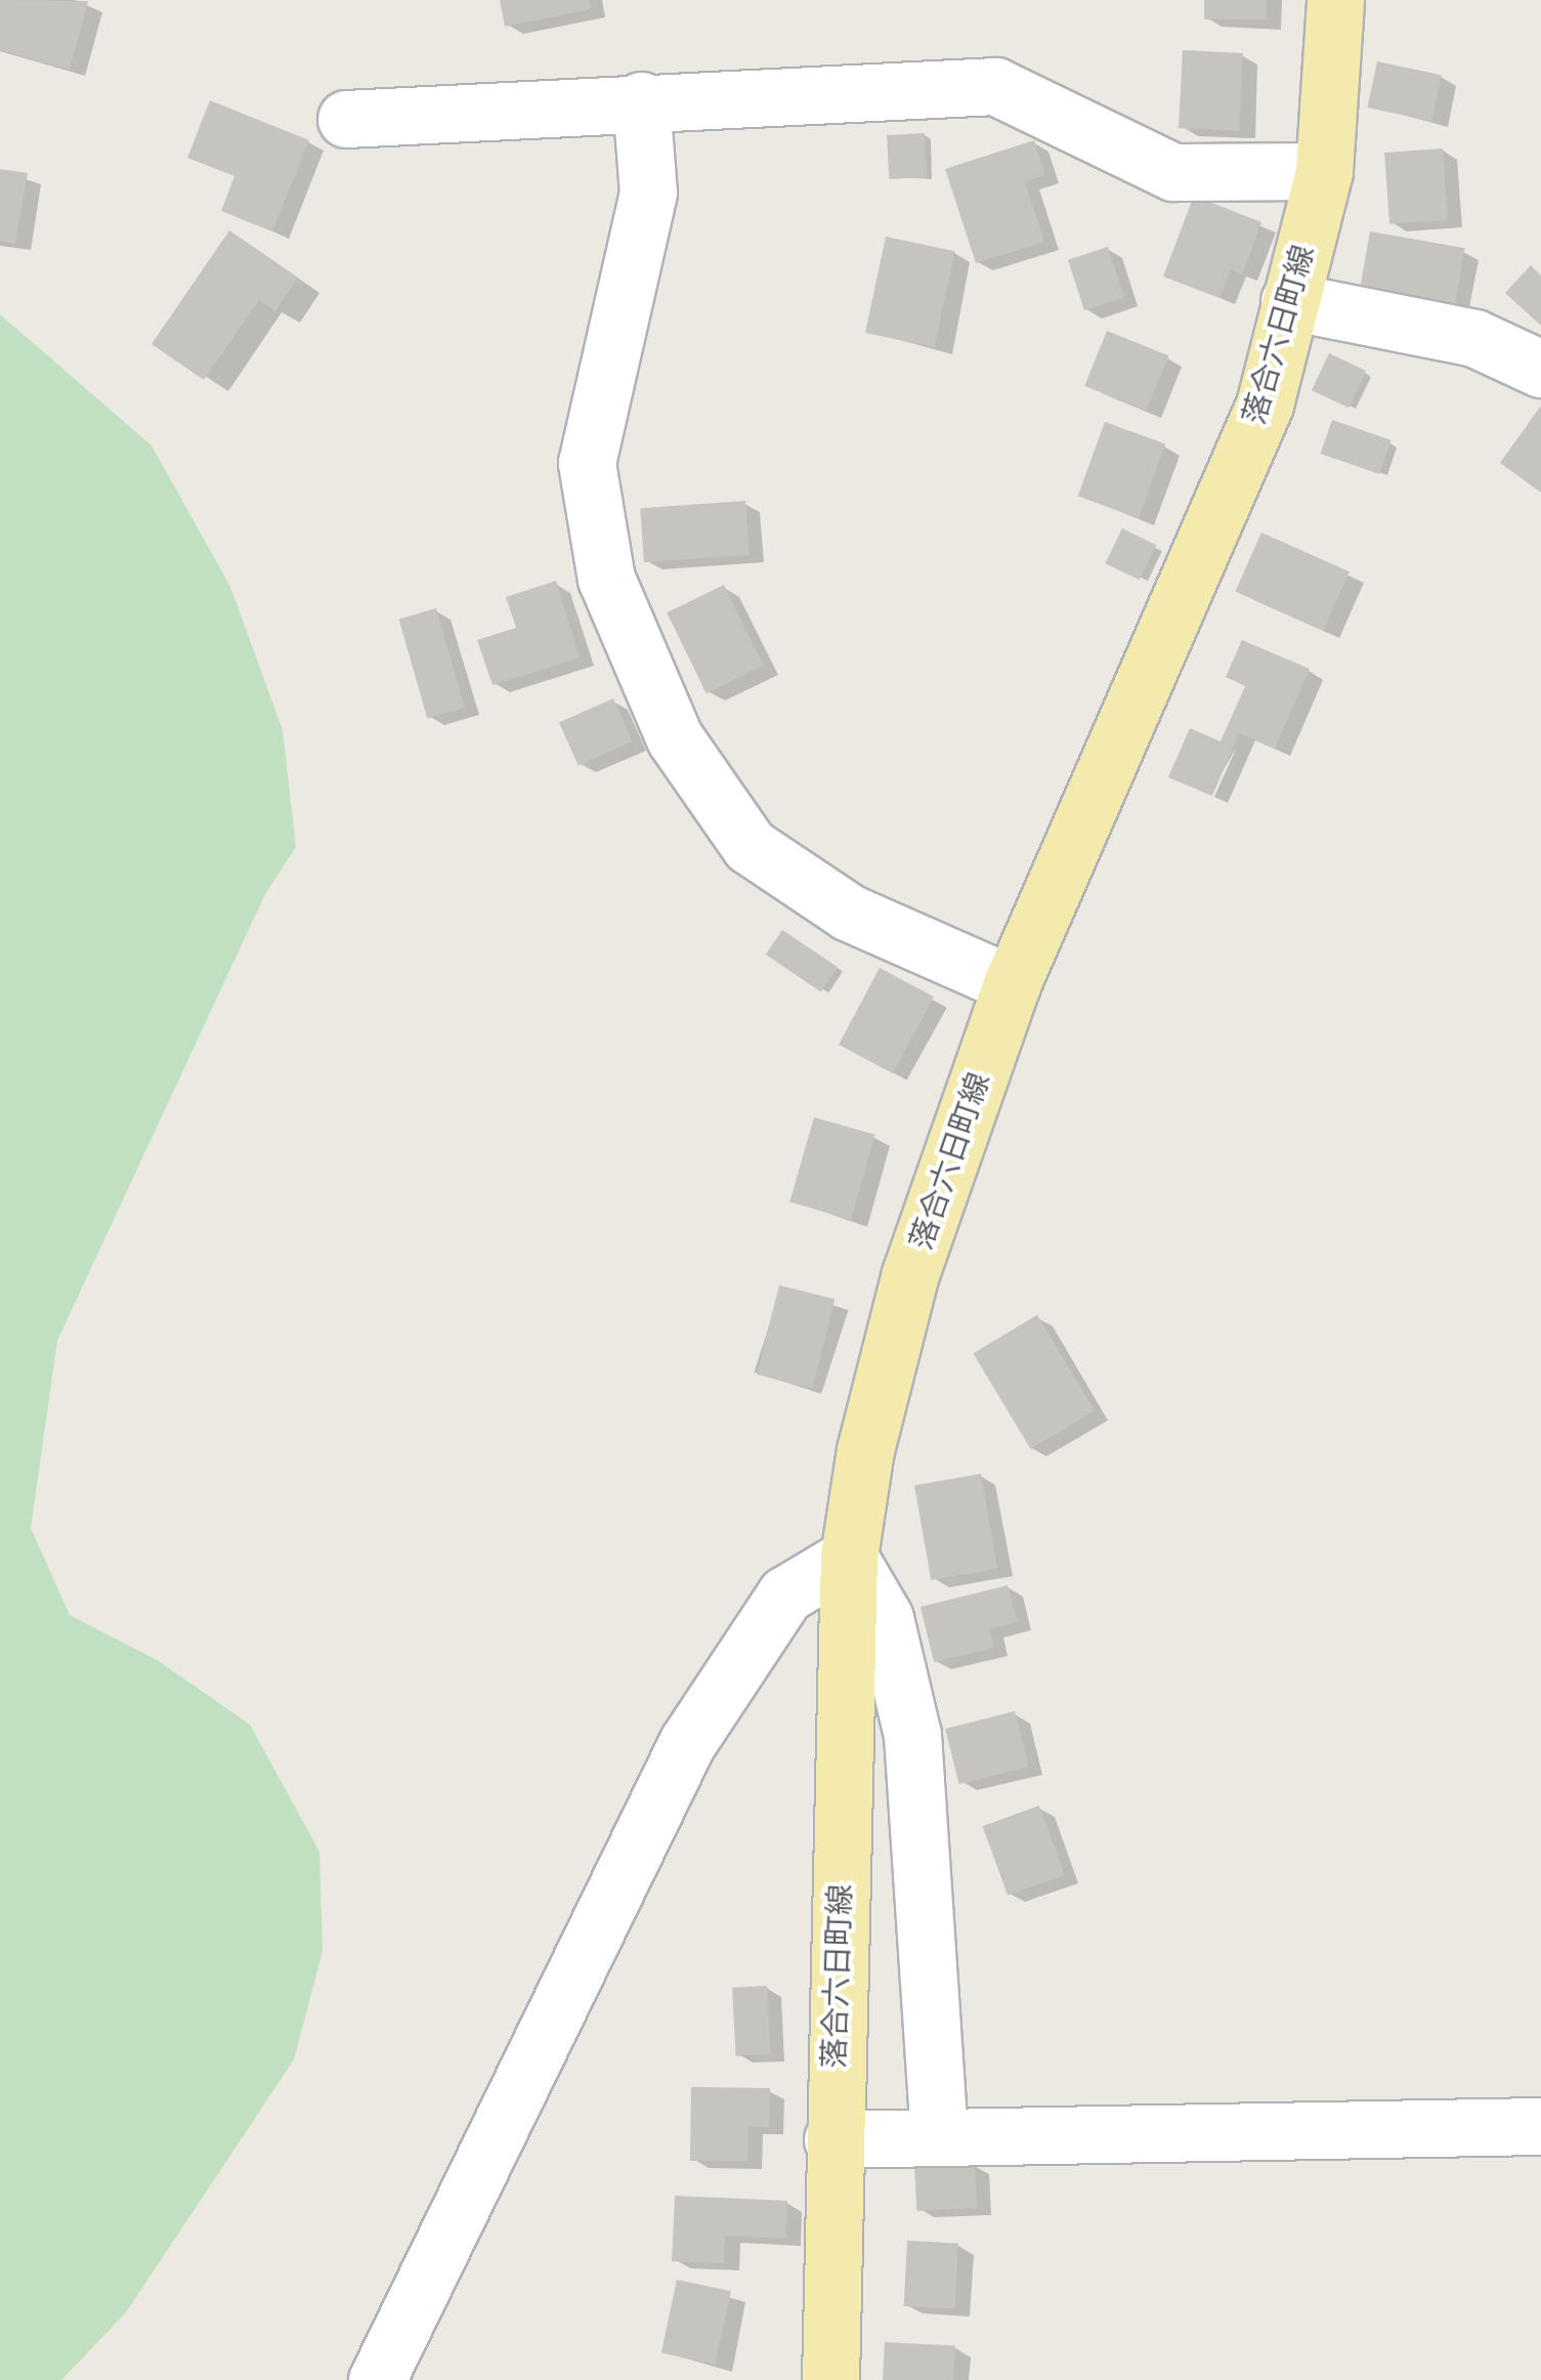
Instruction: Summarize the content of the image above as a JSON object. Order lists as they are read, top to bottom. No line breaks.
{"streets":{"main road":["落合六日町線"]}}
